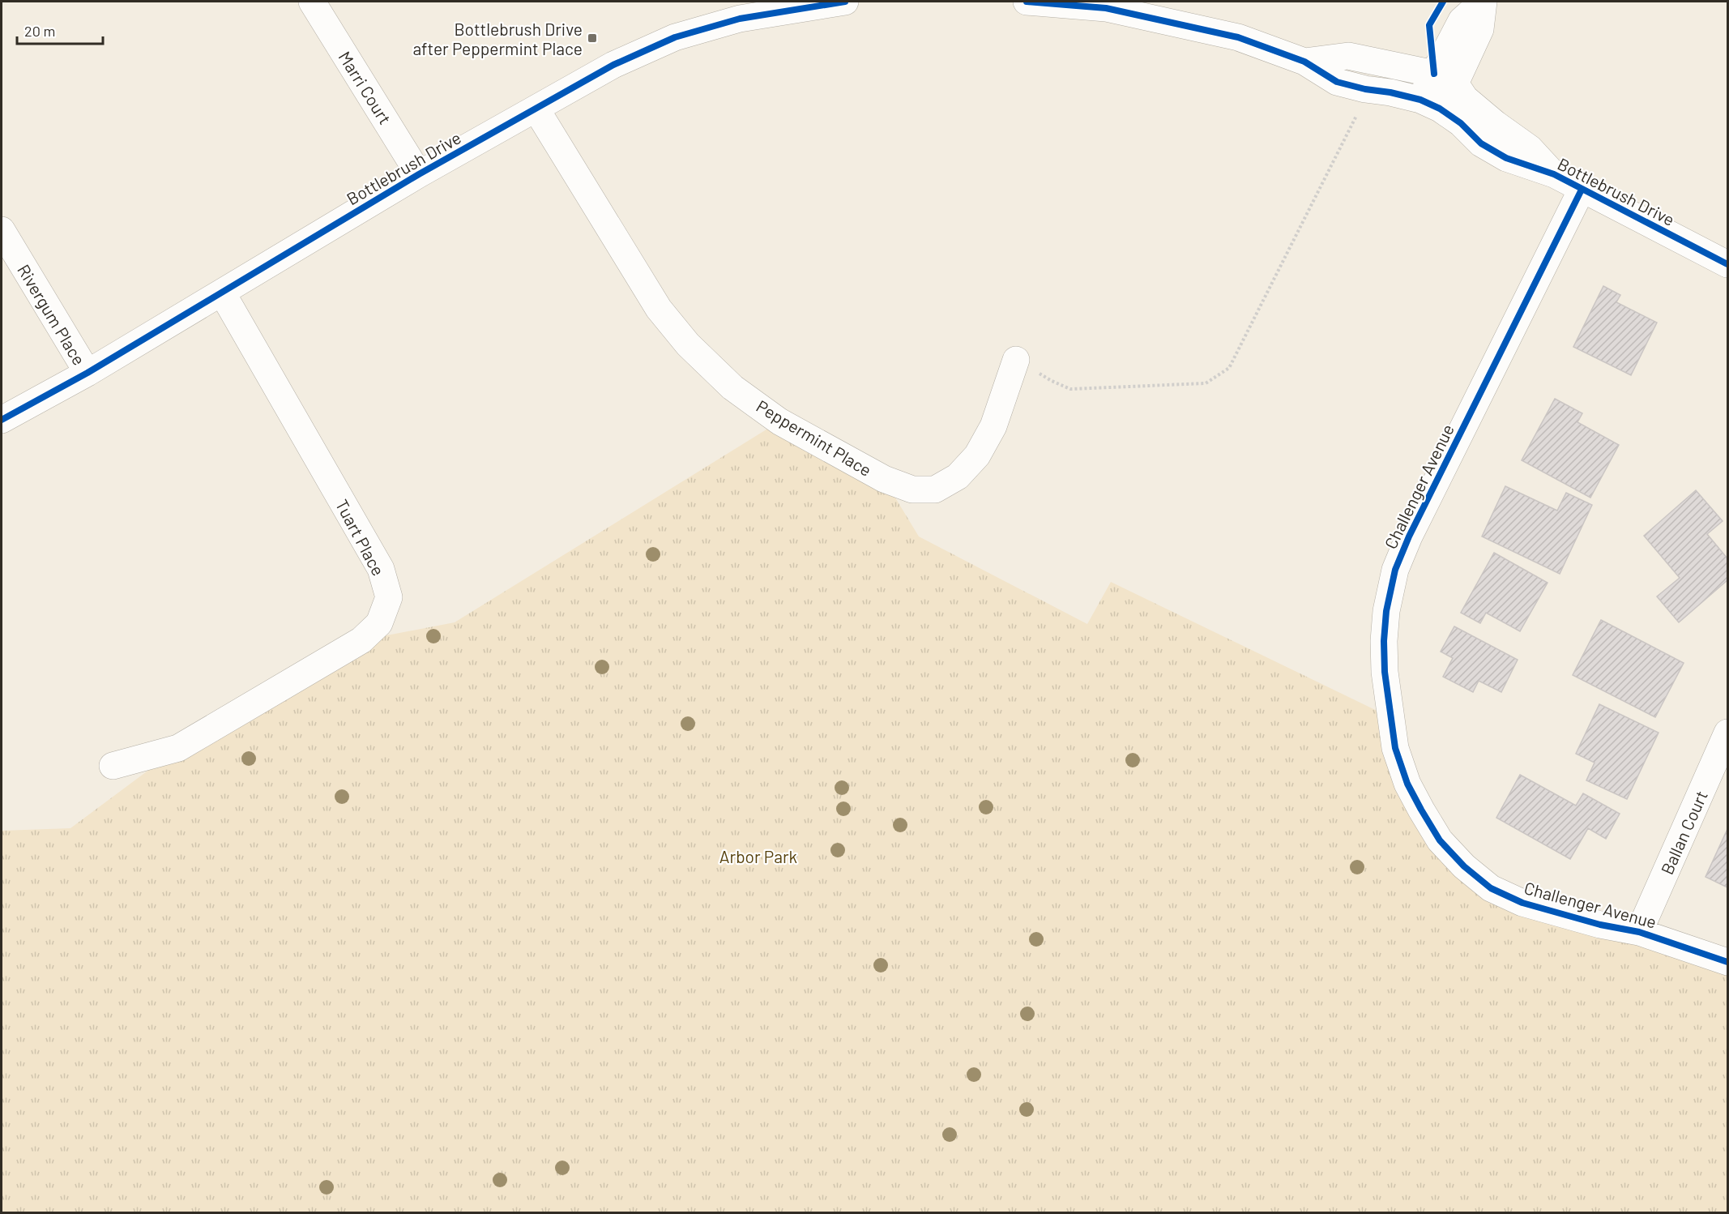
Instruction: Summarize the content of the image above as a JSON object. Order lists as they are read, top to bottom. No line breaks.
{"streets":{"street":["Marri Court","Bottlebrush Drive","Rivergum Place","Peppermint Place","Challenger Avenue","Tuart Place","Ballan Court"]},"crossings":[["Marri Court","Bottlebrush Drive"],["Bottlebrush Drive","Rivergum Place"],["Bottlebrush Drive","Peppermint Place"],["Bottlebrush Drive","Challenger Avenue"],["Bottlebrush Drive","Tuart Place"],["Challenger Avenue","Ballan Court"]],"parks":["Arbor Park"],"places":{"transit":["Bottlebrush Drive after Peppermint Place"]},"scale_bar":"20 m"}
